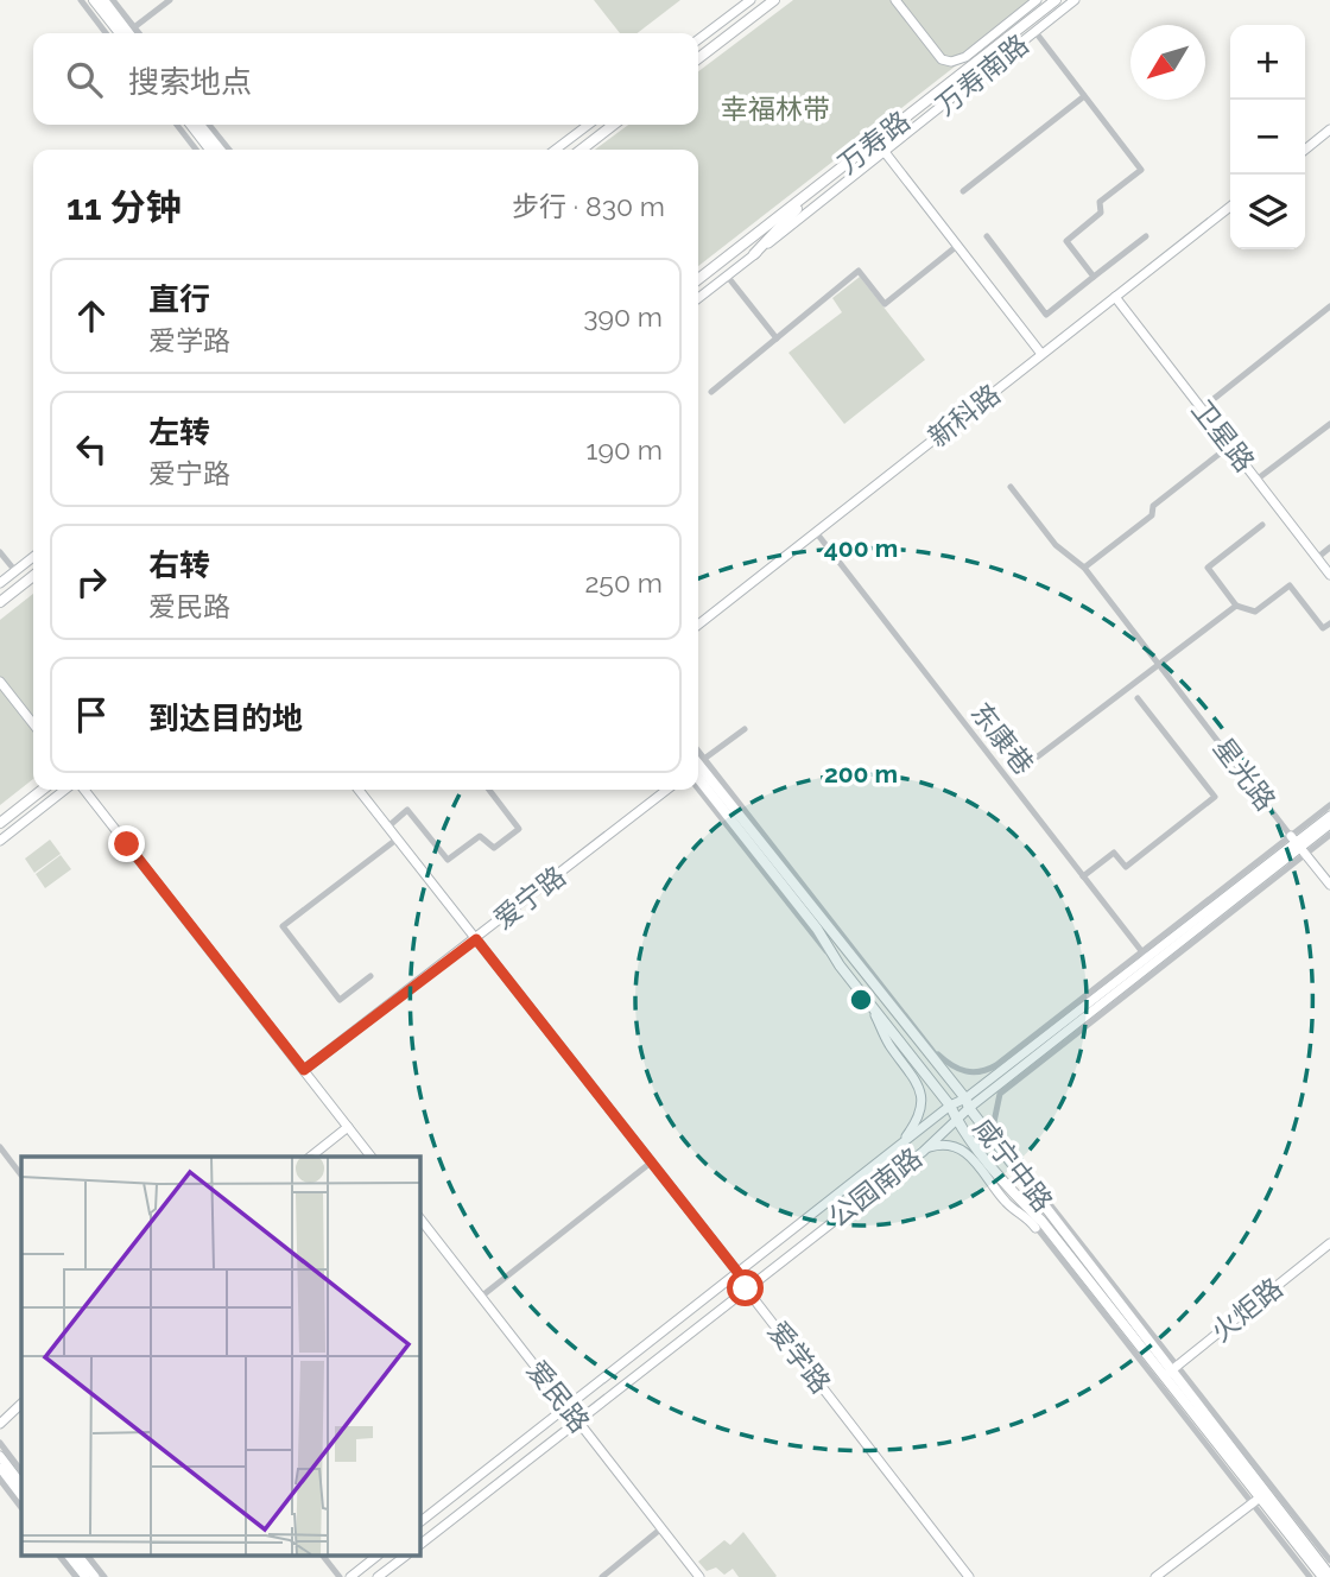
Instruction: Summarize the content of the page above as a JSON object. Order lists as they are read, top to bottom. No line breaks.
{"streets":{"main road":["万寿路","咸宁中路"],"street":["万寿南路","新科路","卫星路","东康巷","星光路","爱宁路","公园南路","火炬路","爱学路","爱民路"]},"crossings":[["新科路","卫星路"],["新科路","东康巷"],["东康巷","公园南路"],["星光路","公园南路"],["爱宁路","爱学路"],["咸宁中路","公园南路"],["咸宁中路","火炬路"],["公园南路","爱学路"],["公园南路","爱民路"]],"parks":["幸福林带"],"north":"bottom left","page":{"map_buttons":["+","−"],"search":"搜索地点","heading":["11 分钟","步行 · 830 m"],"list":[["直行","爱学路","390 m"],["左转","爱宁路","190 m"],["右转","爱民路","250 m"],"到达目的地"]},"rings":["400 m","200 m"]}
